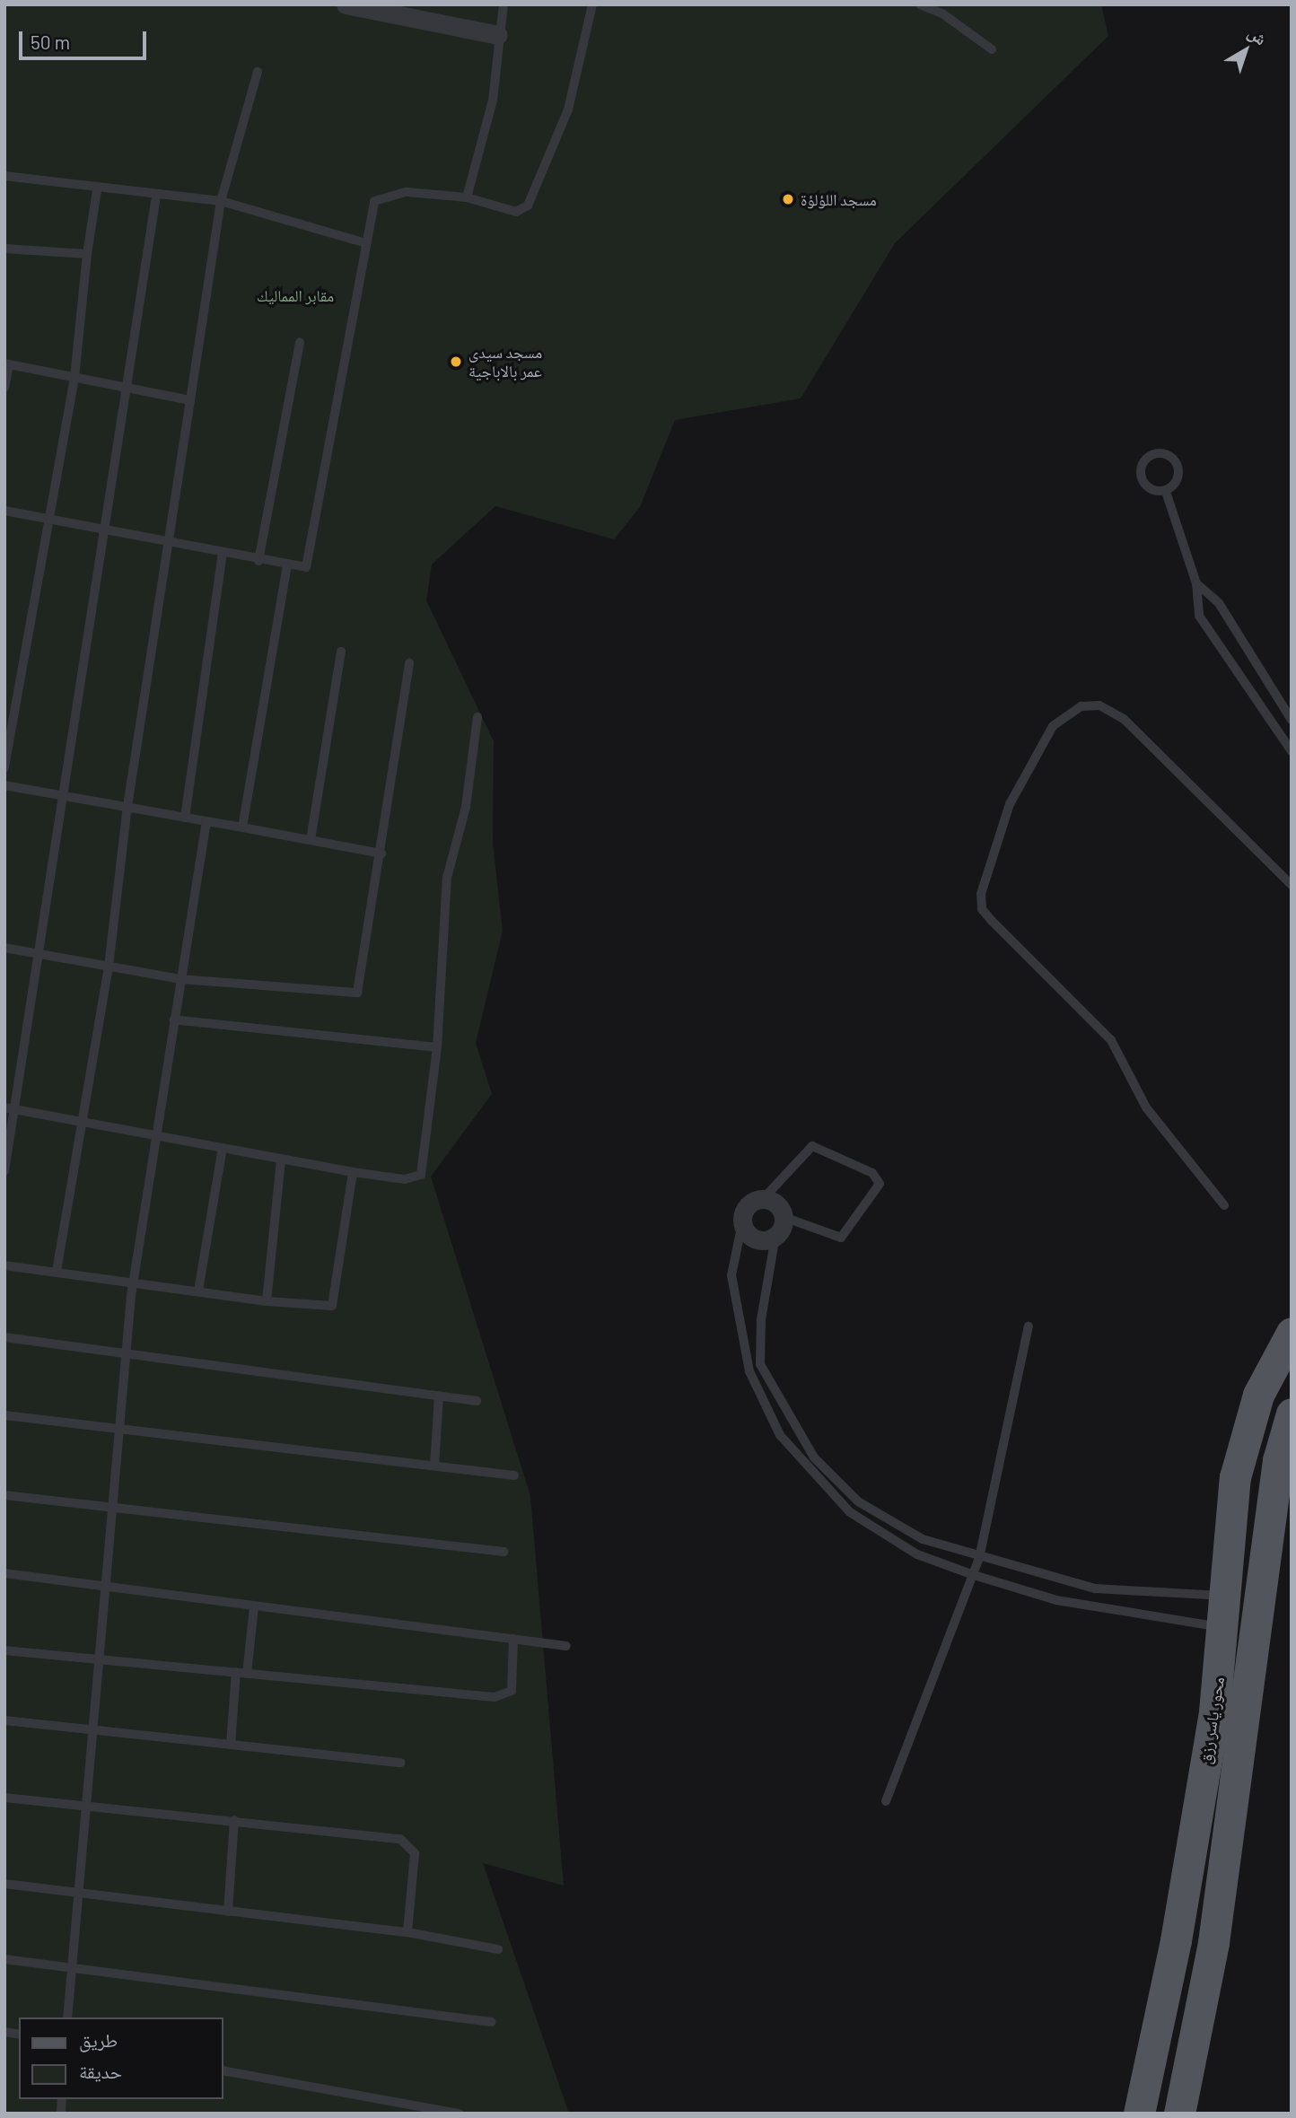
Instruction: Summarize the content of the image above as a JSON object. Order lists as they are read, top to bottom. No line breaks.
{"streets":{"main road":["محور ياسر رزق"]},"parks":["مقابر المماليك"],"places":["مسجد اللؤلؤة","مسجد سيدى عمر بالاباجية"],"legend":["طريق","حديقة"],"scale_bar":"50 m","north":"top right"}
